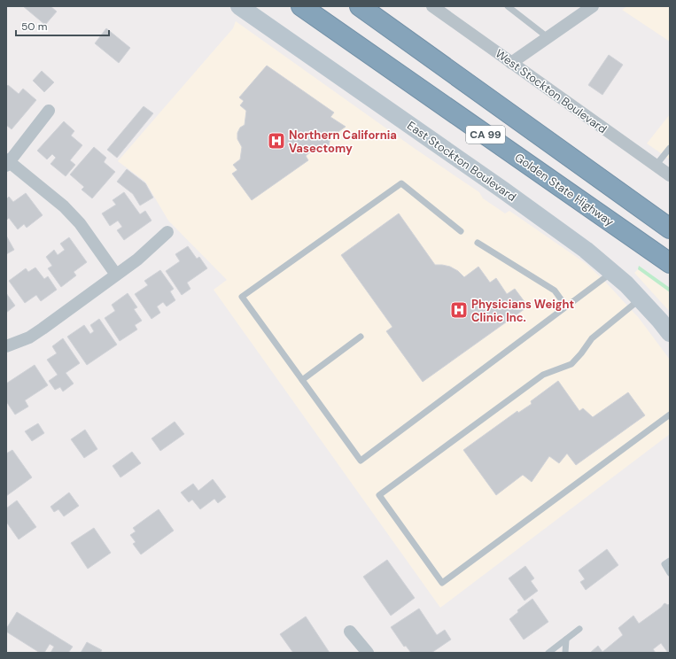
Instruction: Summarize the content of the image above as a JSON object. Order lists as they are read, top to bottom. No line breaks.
{"streets":{"highway":["CA 99","Golden State Highway"],"street":["West Stockton Boulevard","East Stockton Boulevard"]},"places":{"hospital":["Northern California Vasectomy","Physicians Weight Clinic Inc."]},"scale_bar":"50 m"}
